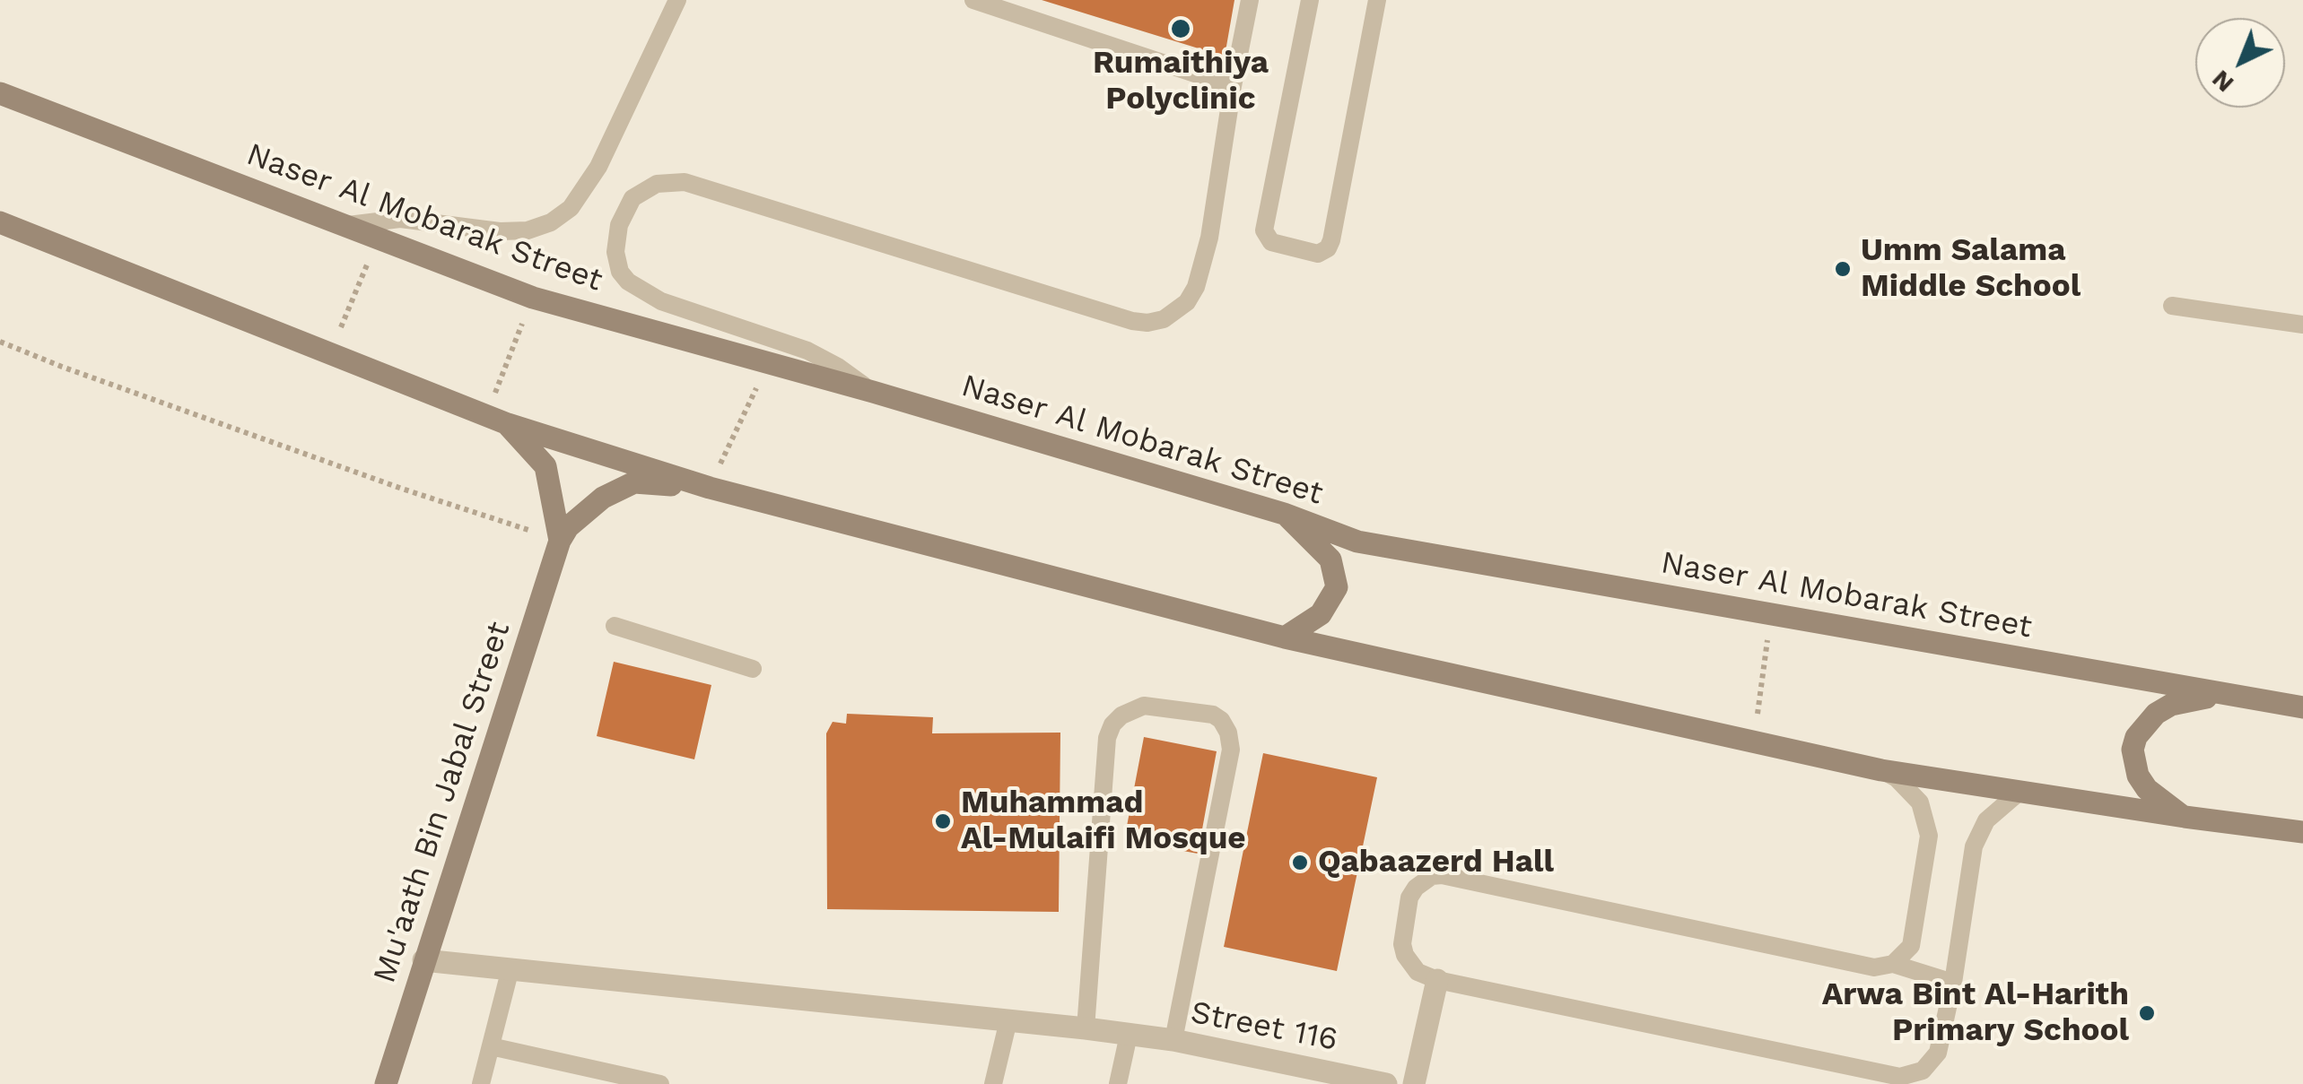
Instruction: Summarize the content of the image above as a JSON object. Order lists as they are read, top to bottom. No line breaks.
{"streets":{"street":["Naser Al Mobarak Street","Mu'aath Bin Jabal Street","Street 116"]},"crossings":[["Mu'aath Bin Jabal Street","Street 116"]],"places":["Rumaithiya Polyclinic","Umm Salama Middle School","Muhammad Al-Mulaifi Mosque","Qabaazerd Hall","Arwa Bint Al-Harith Primary School"],"north":"bottom left"}
